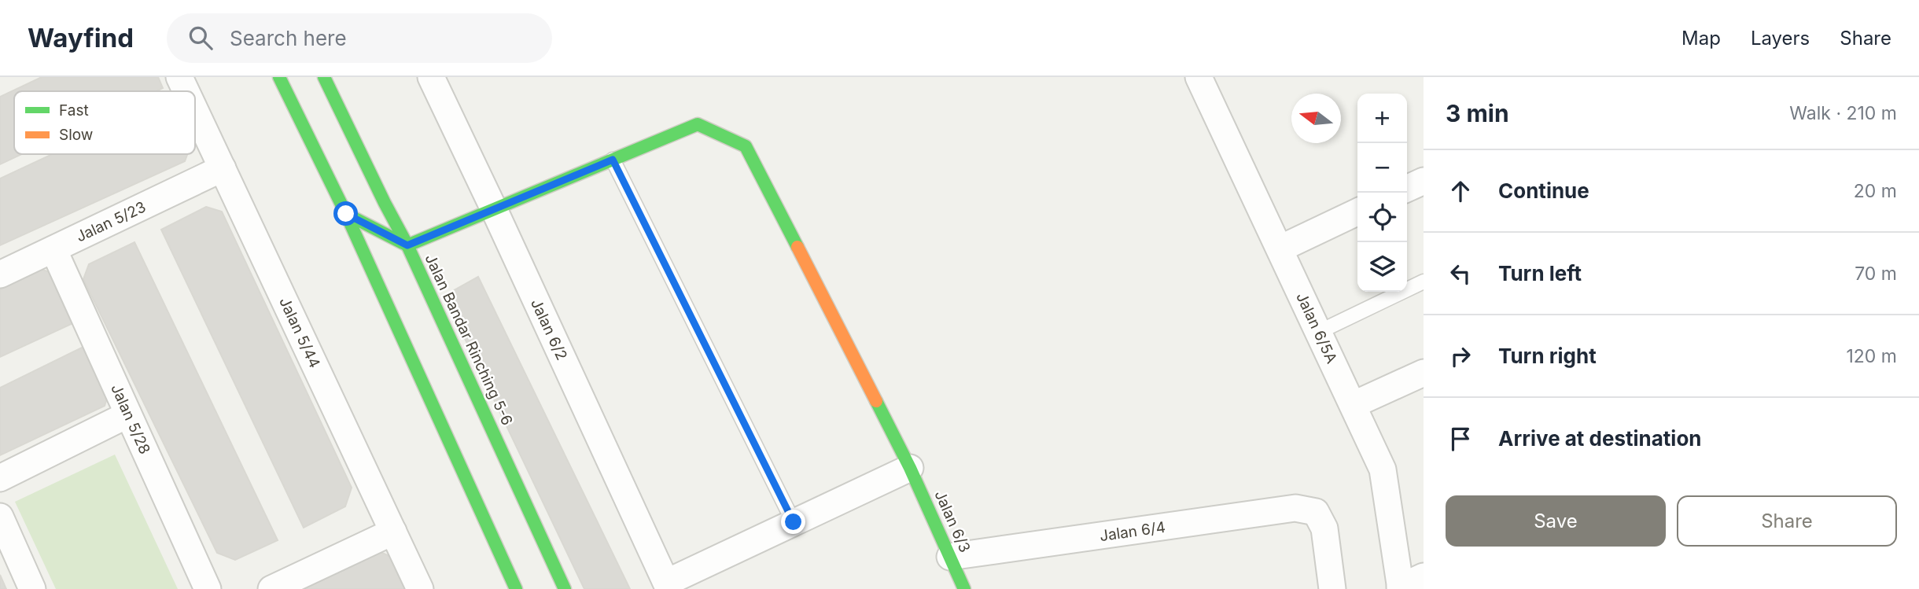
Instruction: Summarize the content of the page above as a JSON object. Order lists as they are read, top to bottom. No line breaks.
{"streets":{"street":["Jalan 5/23","Jalan 6/5A","Jalan 6/2","Jalan 5/44","Jalan Bandar Rinching 5-6","Jalan 5/28","Jalan 6/3","Jalan 6/4"]},"crossings":[["Jalan 5/23","Jalan 5/44"],["Jalan 5/23","Jalan 5/28"],["Jalan 6/2","Jalan 6/3"],["Jalan Bandar Rinching 5-6","Jalan 6/3"],["Jalan 6/3","Jalan 6/4"]],"legend":["Fast","Slow"],"north":"left","page":{"header":"Wayfind","search":"Search here","nav":["Map","Layers","Share"],"heading":["3 min","Walk · 210 m"],"map_buttons":["+","−"],"list":[["Continue","20 m"],["Turn left","70 m"],["Turn right","120 m"],"Arrive at destination"],"buttons":["Save","Share"]}}
